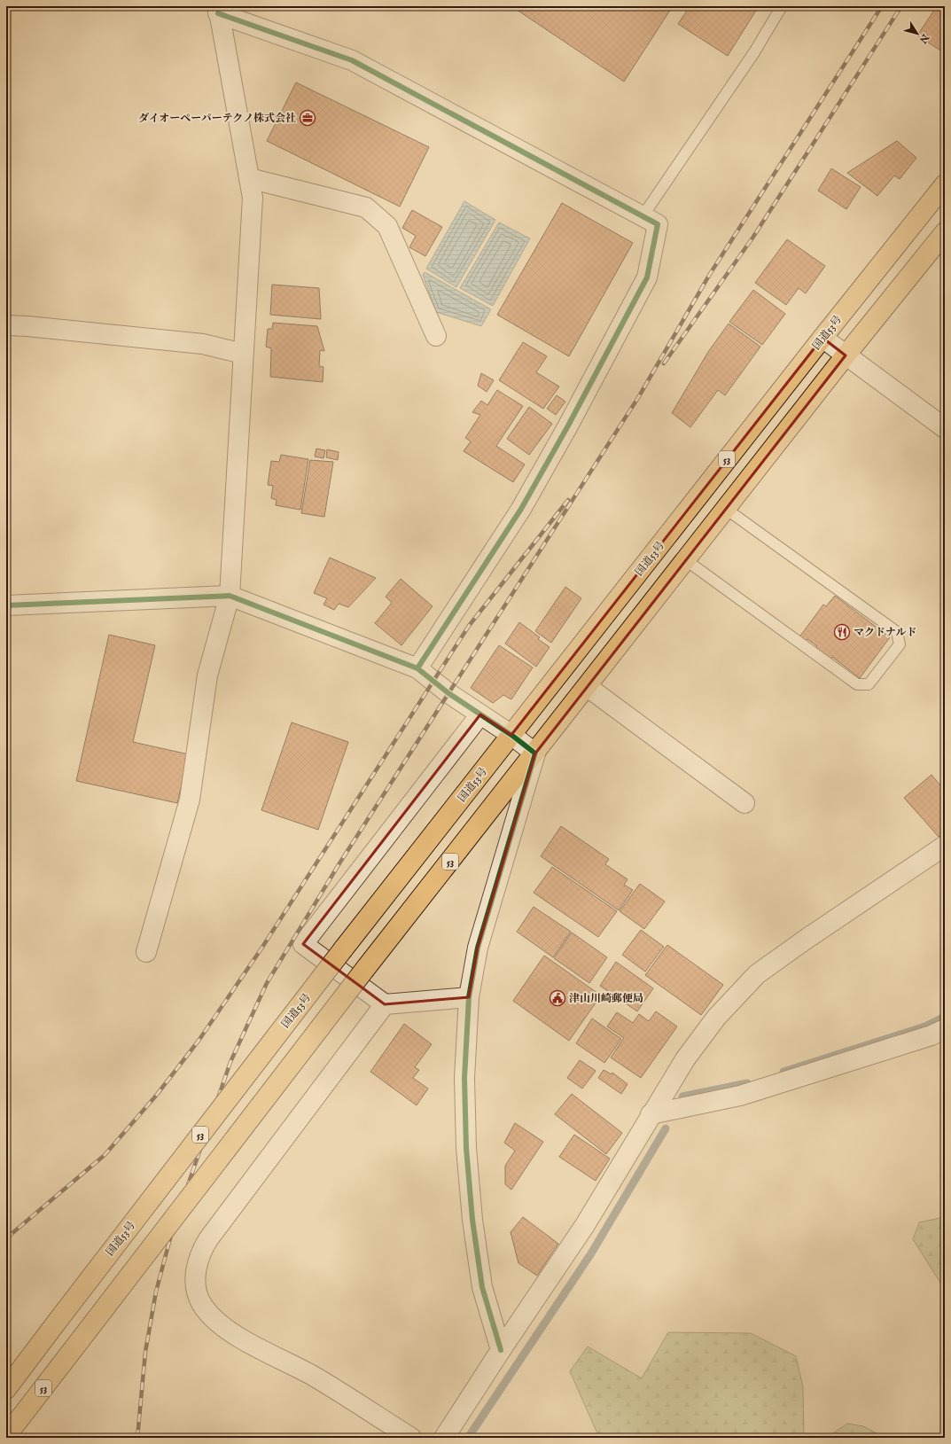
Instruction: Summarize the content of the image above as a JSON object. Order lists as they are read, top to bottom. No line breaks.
{"streets":{"highway":["国道53号","53"]},"places":{"office":["ダイオーペーパーテクノ株式会社"],"restaurant":["マクドナルド"],"public building":["津山川崎郵便局"]},"north":"bottom right"}
